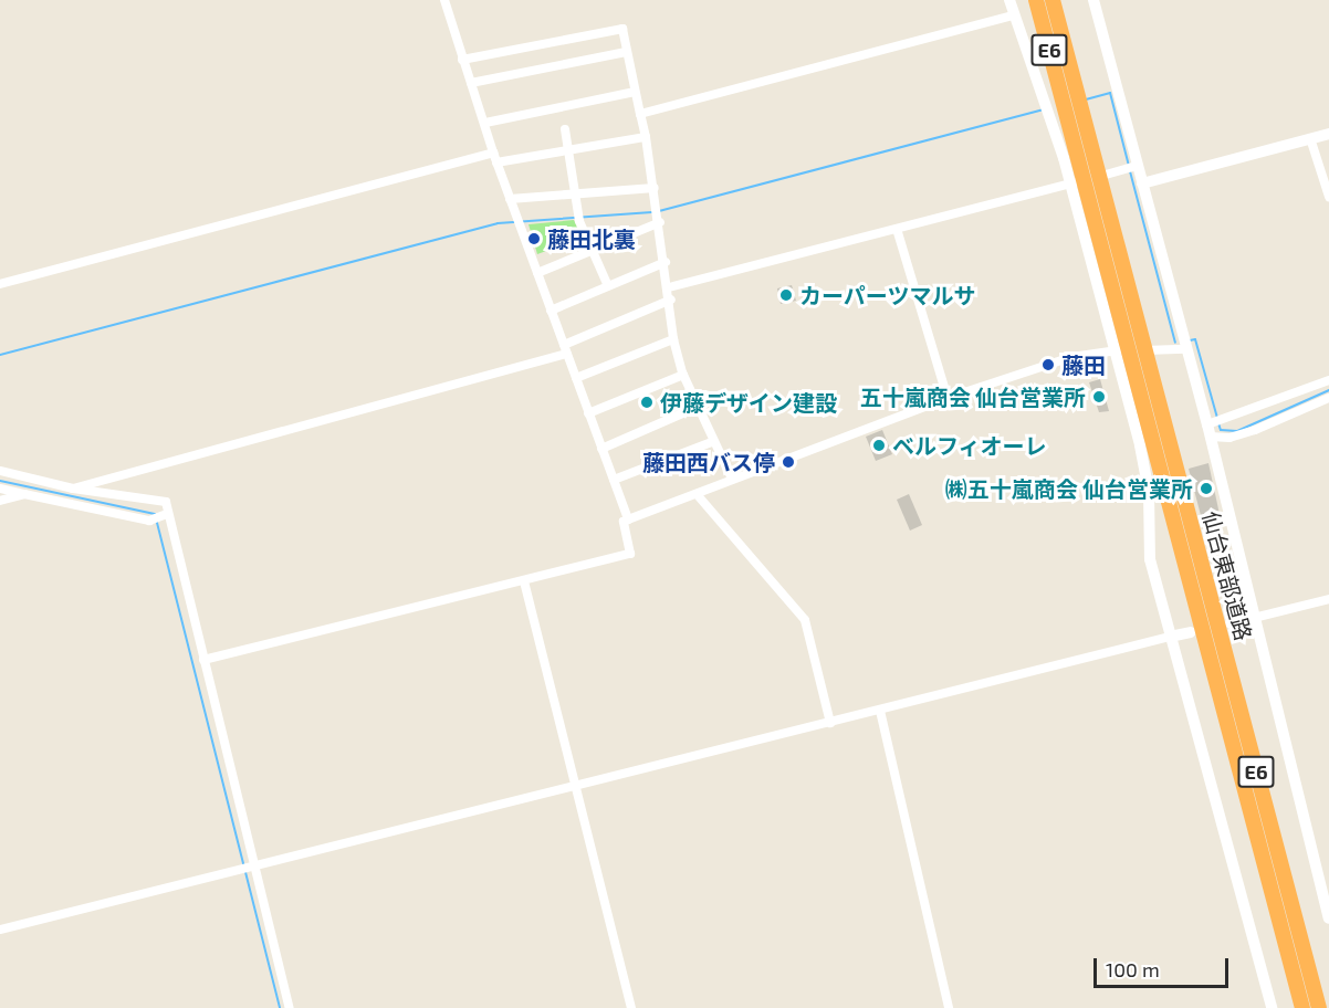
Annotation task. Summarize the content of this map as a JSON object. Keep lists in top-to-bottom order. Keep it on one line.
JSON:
{"streets":{"highway":["E6","仙台東部道路"]},"places":["藤田北裏","カーパーツマルサ","藤田","五十嵐商会 仙台営業所","伊藤デザイン建設","ベルフィオーレ","藤田西バス停","㈱五十嵐商会 仙台営業所"],"scale_bar":"100 m"}
